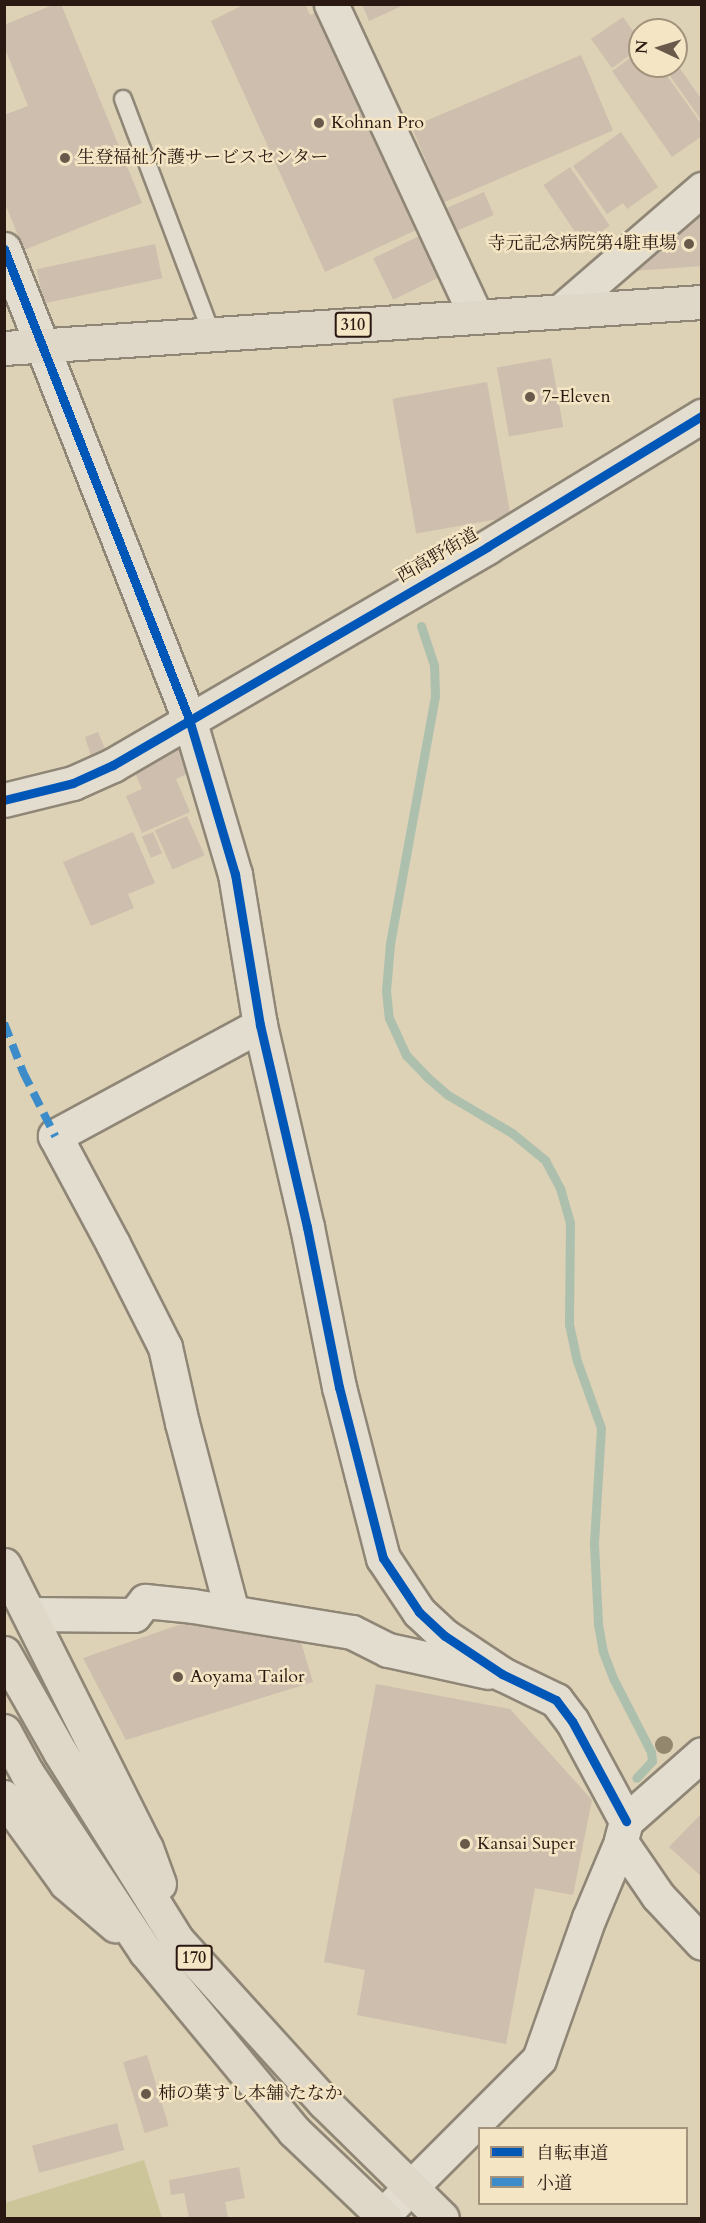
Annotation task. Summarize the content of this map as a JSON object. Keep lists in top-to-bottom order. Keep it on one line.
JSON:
{"streets":{"highway":["310","170"],"street":["西高野街道"]},"places":["Kohnan Pro","生登福祉介護サービスセンター","寺元記念病院第4駐車場","7-Eleven","Aoyama Tailor","Kansai Super","柿の葉すし本舗 たなか"],"legend":["自転車道","小道"],"north":"left"}
